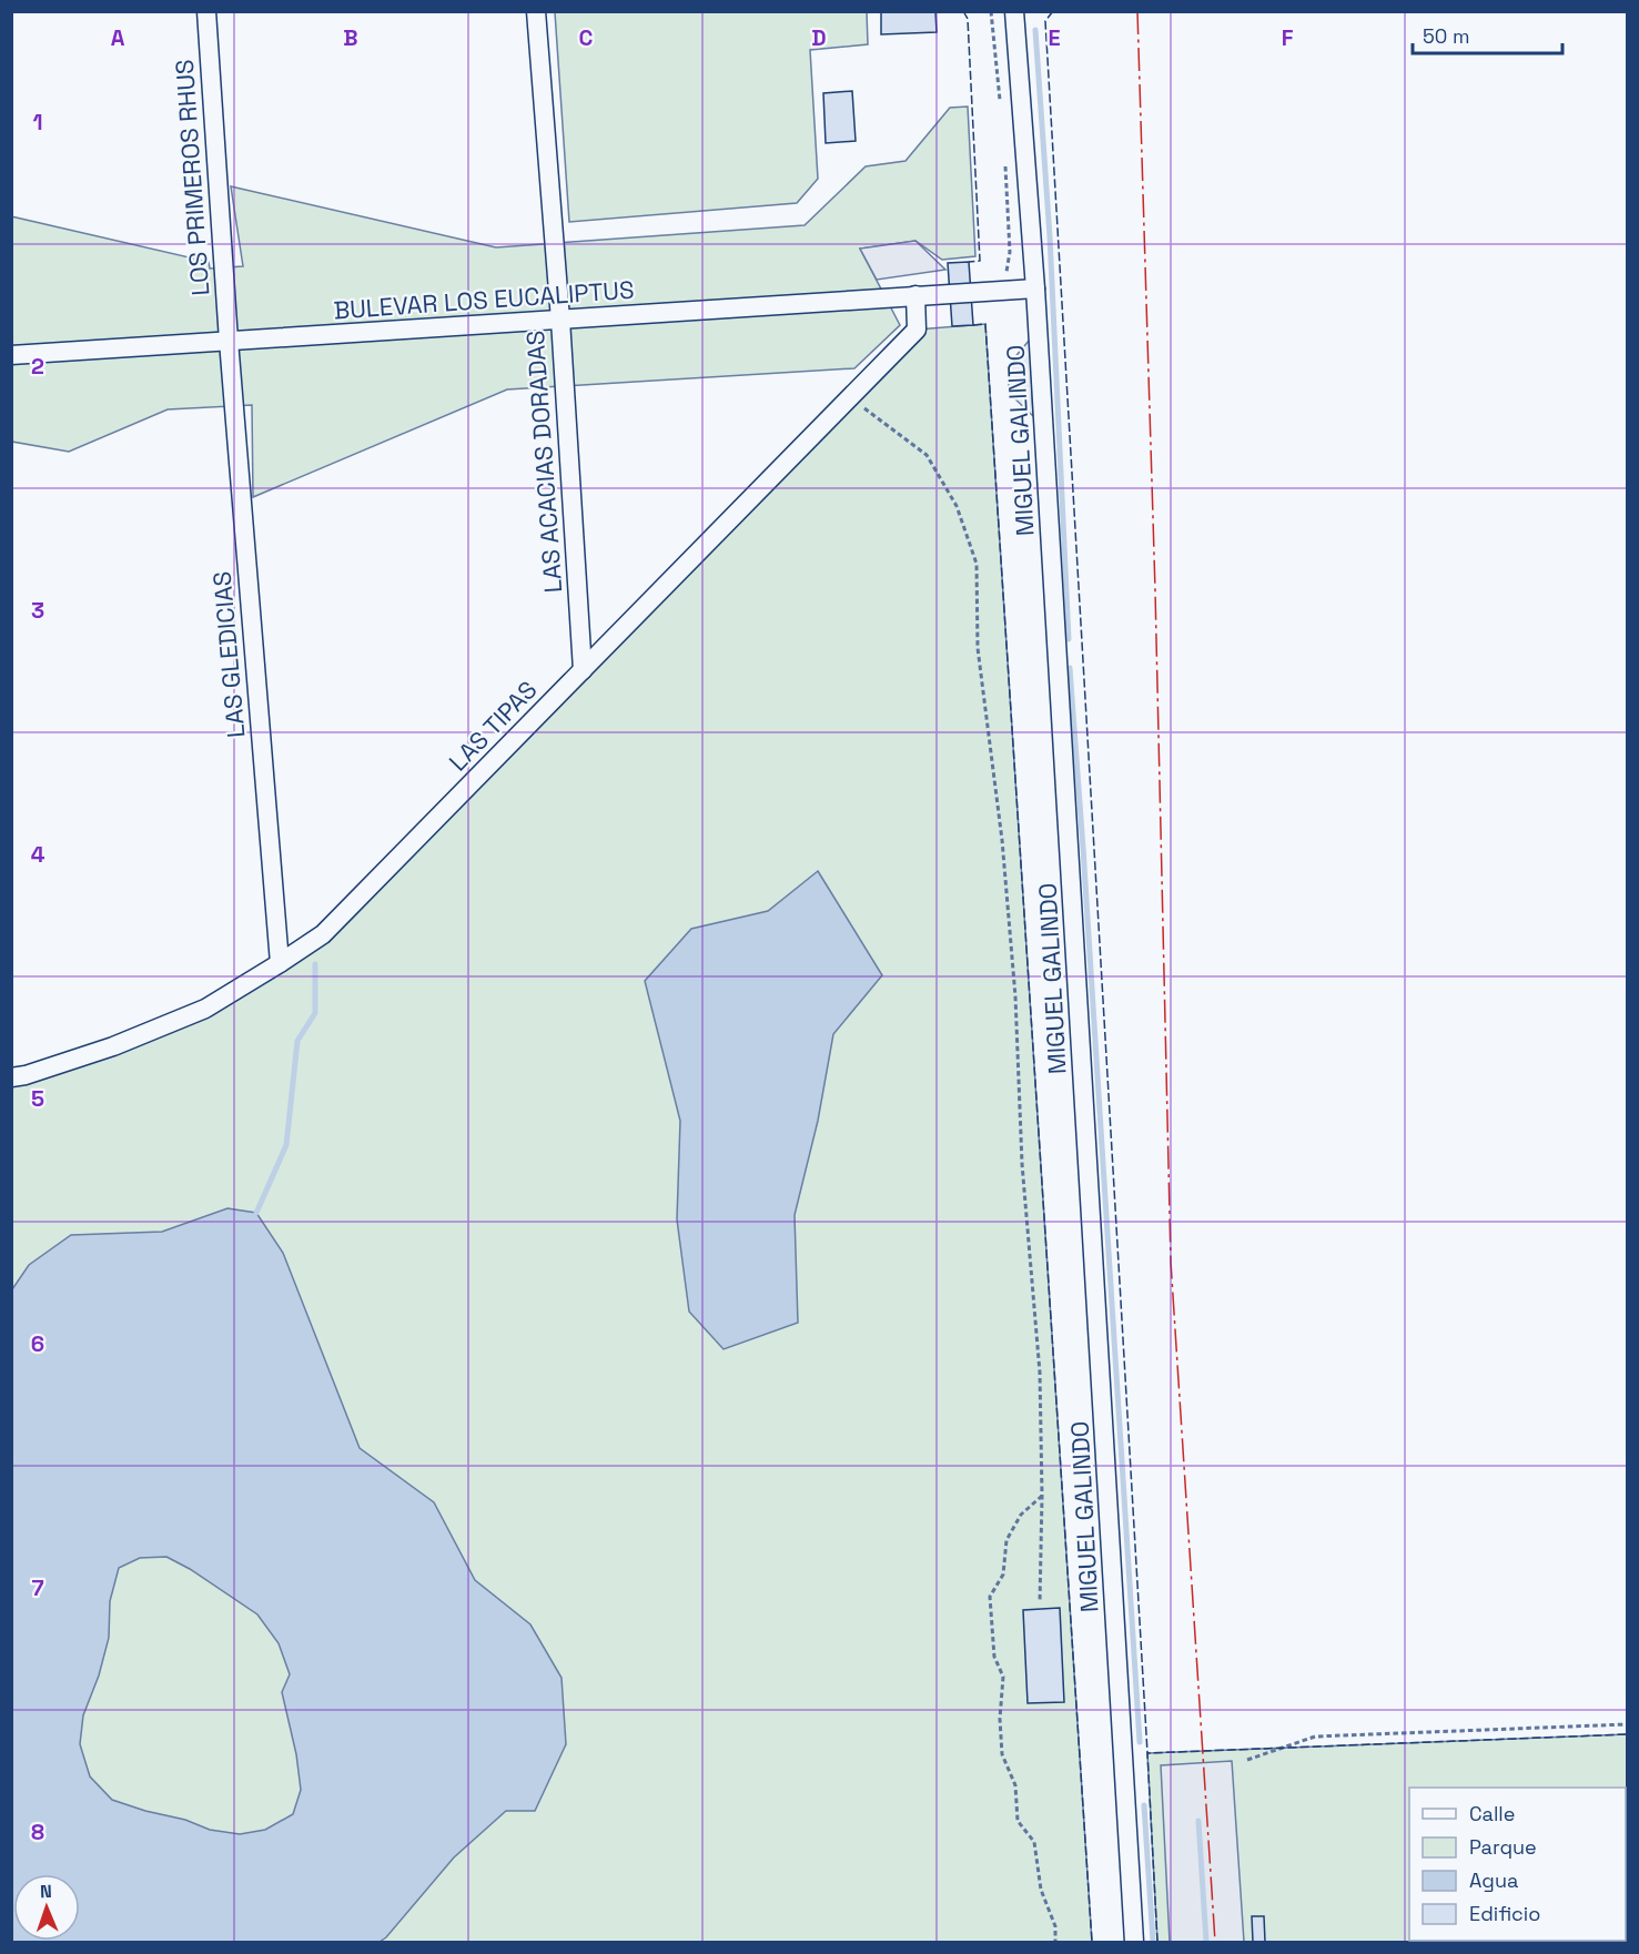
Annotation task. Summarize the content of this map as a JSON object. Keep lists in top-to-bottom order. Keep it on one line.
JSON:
{"streets":{"street":["LOS PRIMEROS RHUS","BULEVAR LOS EUCALIPTUS","MIGUEL GALINDO","LAS ACACIAS DORADAS","LAS GLEDICIAS","LAS TIPAS"]},"crossings":[["LOS PRIMEROS RHUS","BULEVAR LOS EUCALIPTUS"],["LOS PRIMEROS RHUS","LAS GLEDICIAS"],["BULEVAR LOS EUCALIPTUS","MIGUEL GALINDO"],["BULEVAR LOS EUCALIPTUS","LAS ACACIAS DORADAS"],["BULEVAR LOS EUCALIPTUS","LAS GLEDICIAS"],["BULEVAR LOS EUCALIPTUS","LAS TIPAS"],["LAS ACACIAS DORADAS","LAS TIPAS"],["LAS GLEDICIAS","LAS TIPAS"]],"legend":["Calle","Parque","Agua","Edificio"],"scale_bar":"50 m","north":"top","grid":{"columns":["A","B","C","D","E","F"],"rows":["1","2","3","4","5","6","7","8"]}}
